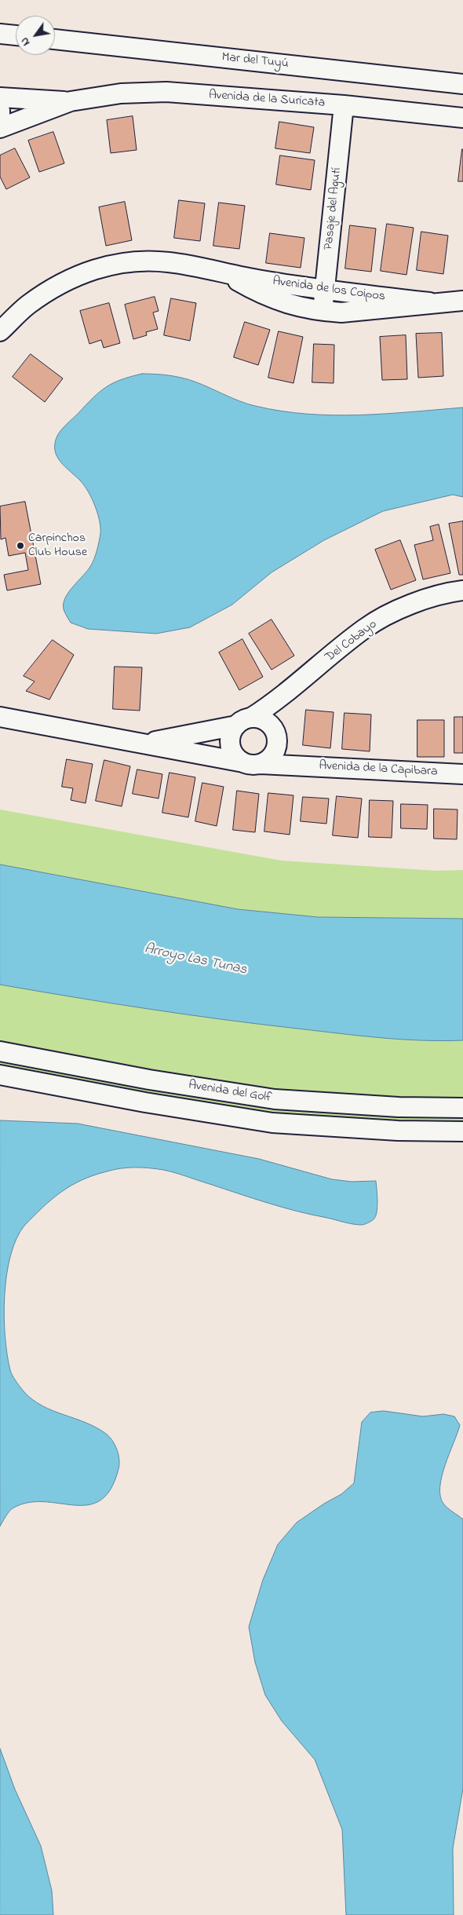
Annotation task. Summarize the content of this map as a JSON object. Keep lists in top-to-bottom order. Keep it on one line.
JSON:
{"streets":{"street":["Mar del Tuyú","Avenida de la Suricata","Pasaje del Agutí","Avenida de los Coipos","Del Cobayo","Avenida de la Capibara","Avenida del Golf"]},"crossings":[["Avenida de la Suricata","Pasaje del Agutí"],["Pasaje del Agutí","Avenida de los Coipos"],["Del Cobayo","Avenida de la Capibara"]],"water":["Arroyo Las Tunas"],"places":["Carpinchos Club House"],"north":"bottom left"}
